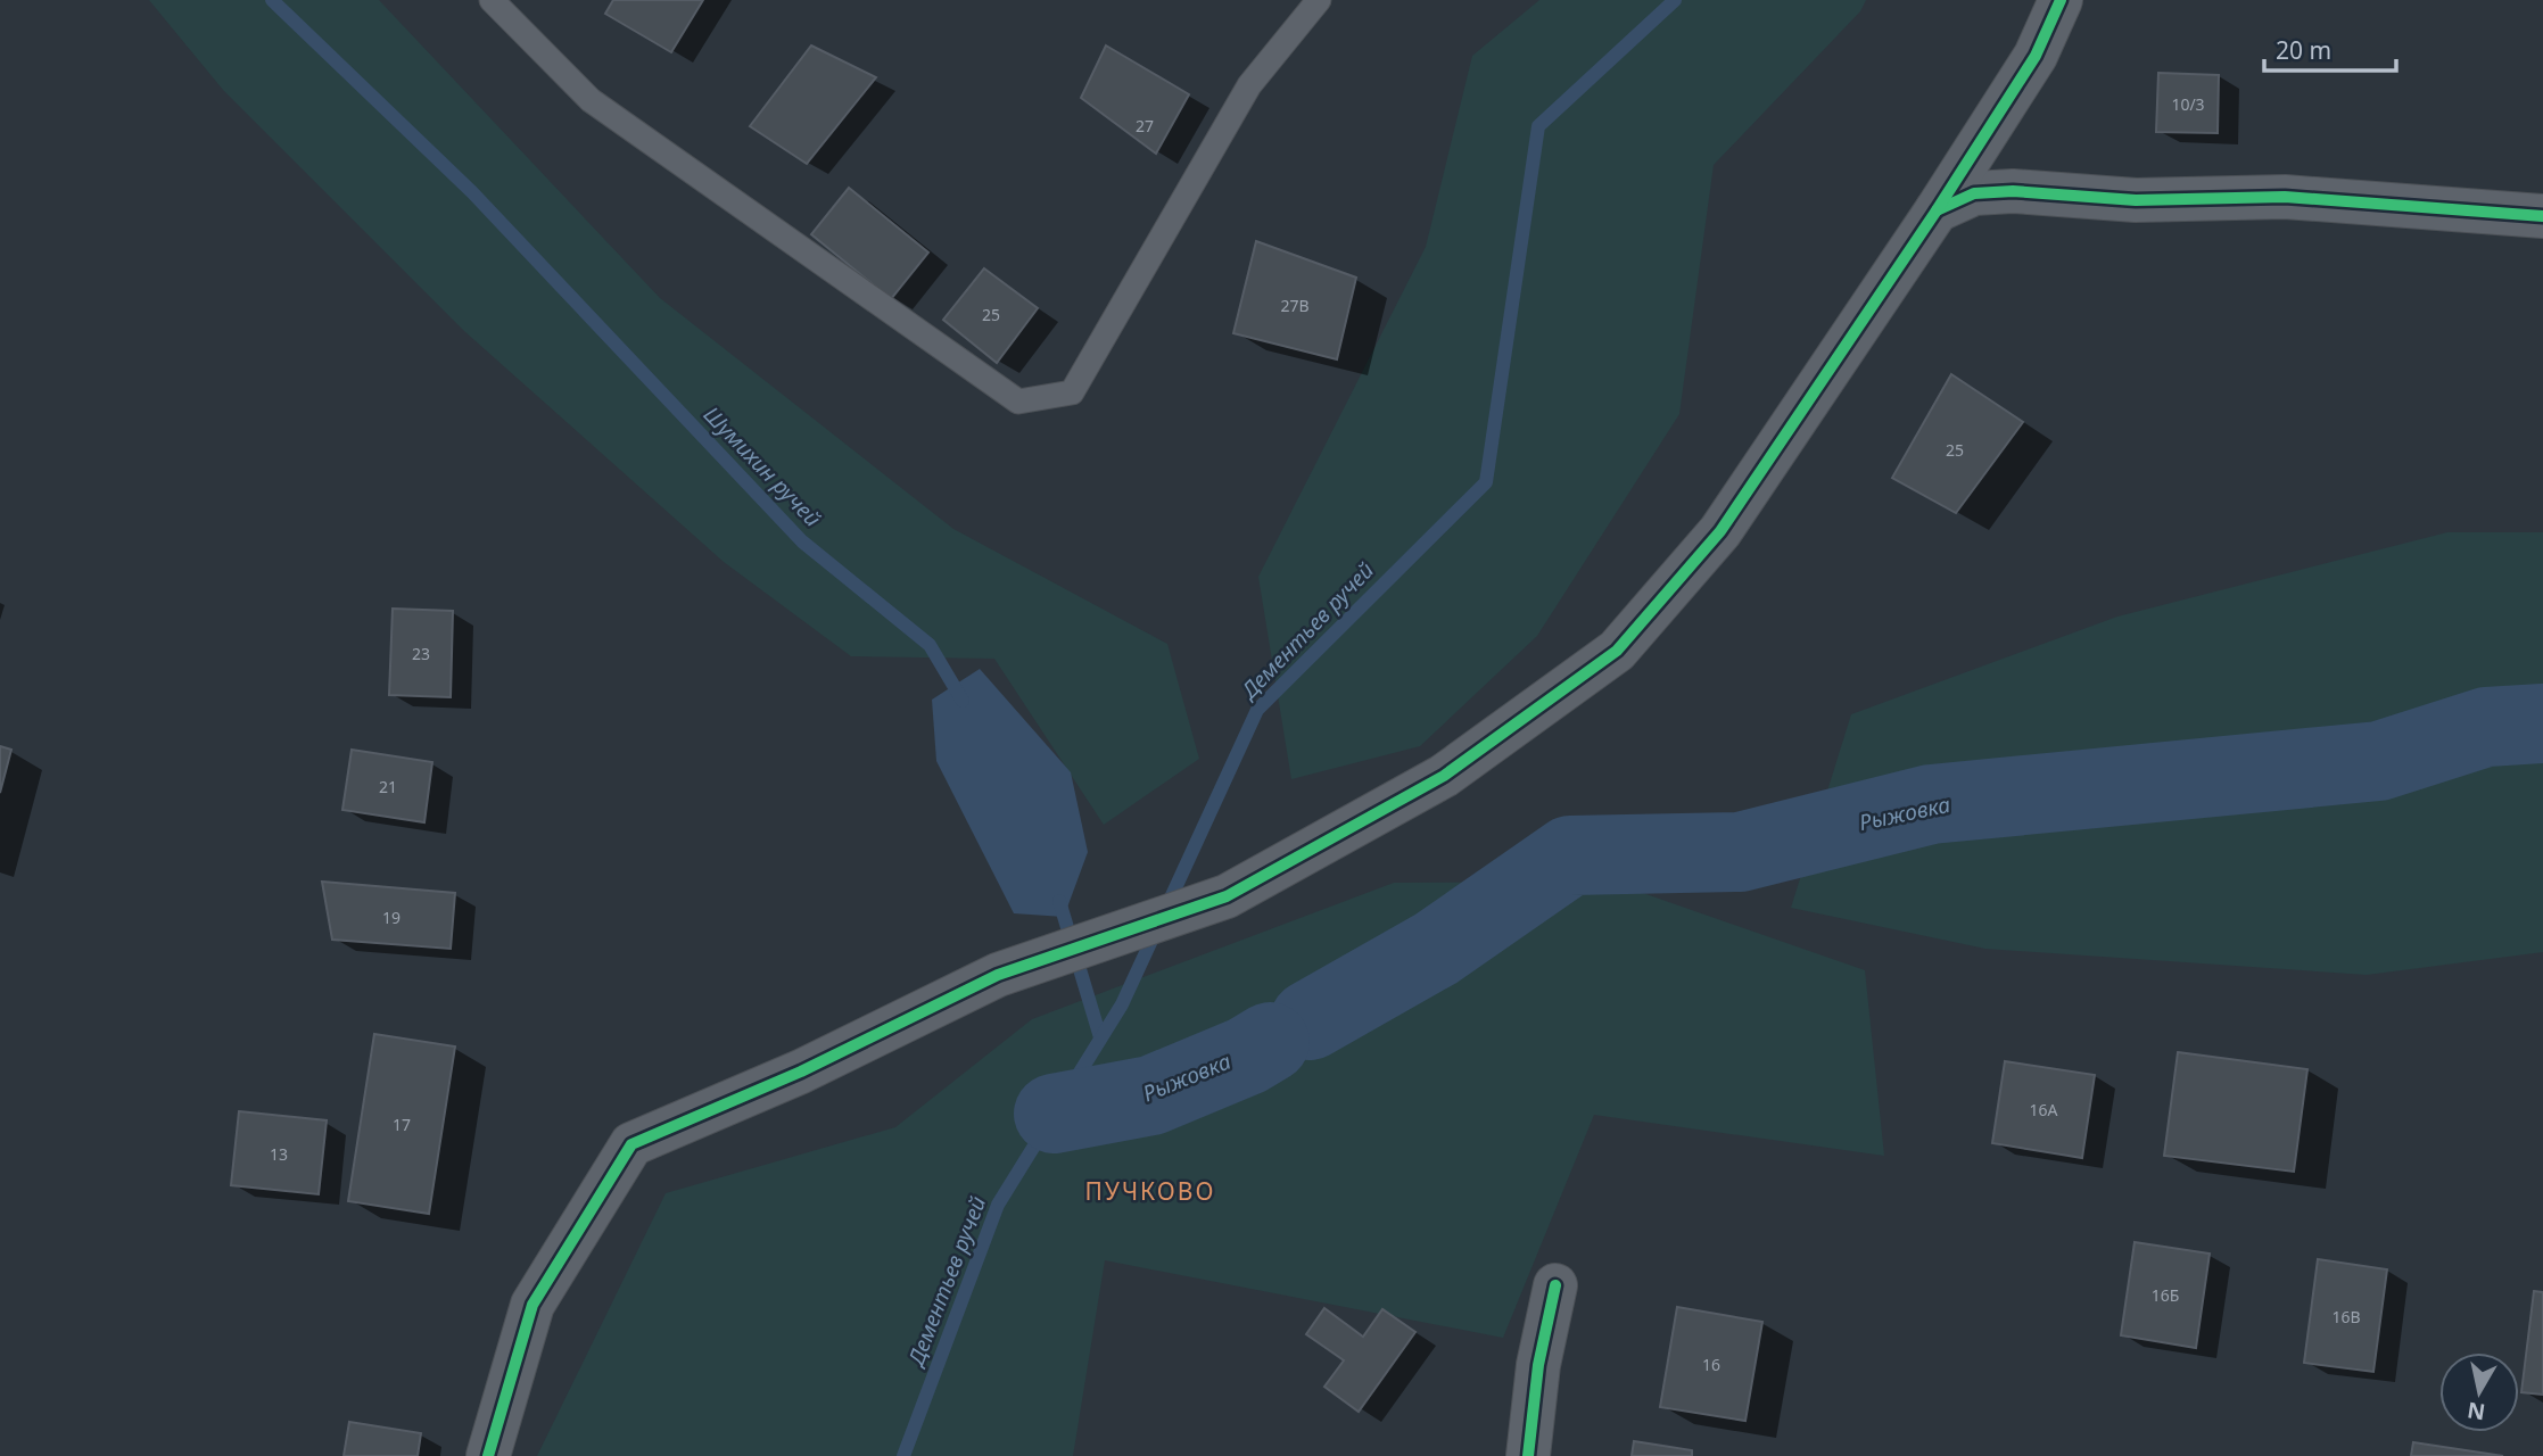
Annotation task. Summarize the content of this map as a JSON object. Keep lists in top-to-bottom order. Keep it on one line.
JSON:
{"districts":["ПУЧКОВО"],"water":["Шумихин ручей","Дементьев ручей","Рыжовка"],"house_numbers":["10/3","27","27В","25","25","23","21","19","16А","17","13","16Б","16В","16"],"scale_bar":"20 m","north":"bottom"}
